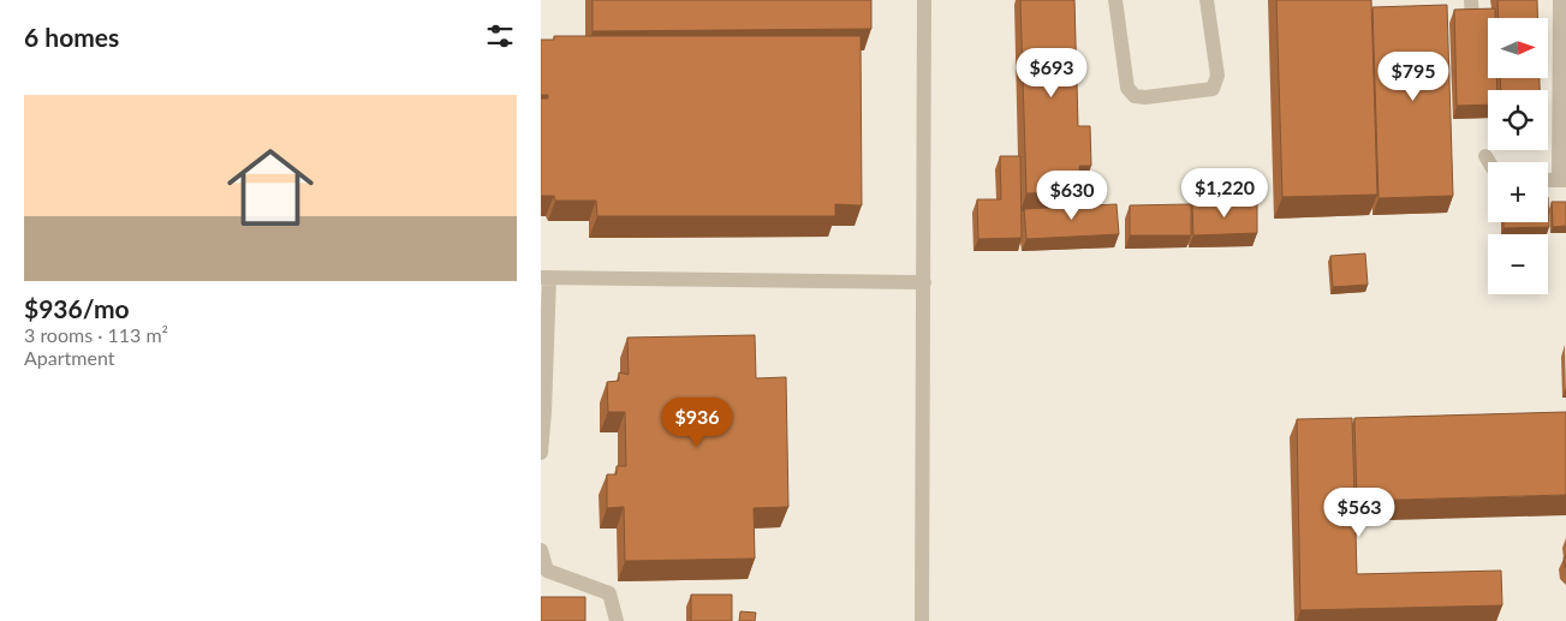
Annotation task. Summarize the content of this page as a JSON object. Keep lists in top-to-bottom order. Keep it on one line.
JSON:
{"north":"right","page":{"heading":"6 homes","map_buttons":["+","−"],"price":["$693","$795","$1,220","$630","$936","$563"],"list":[{"name":"$936/mo","note":"3 rooms · 113 m² · Apartment"}]}}
